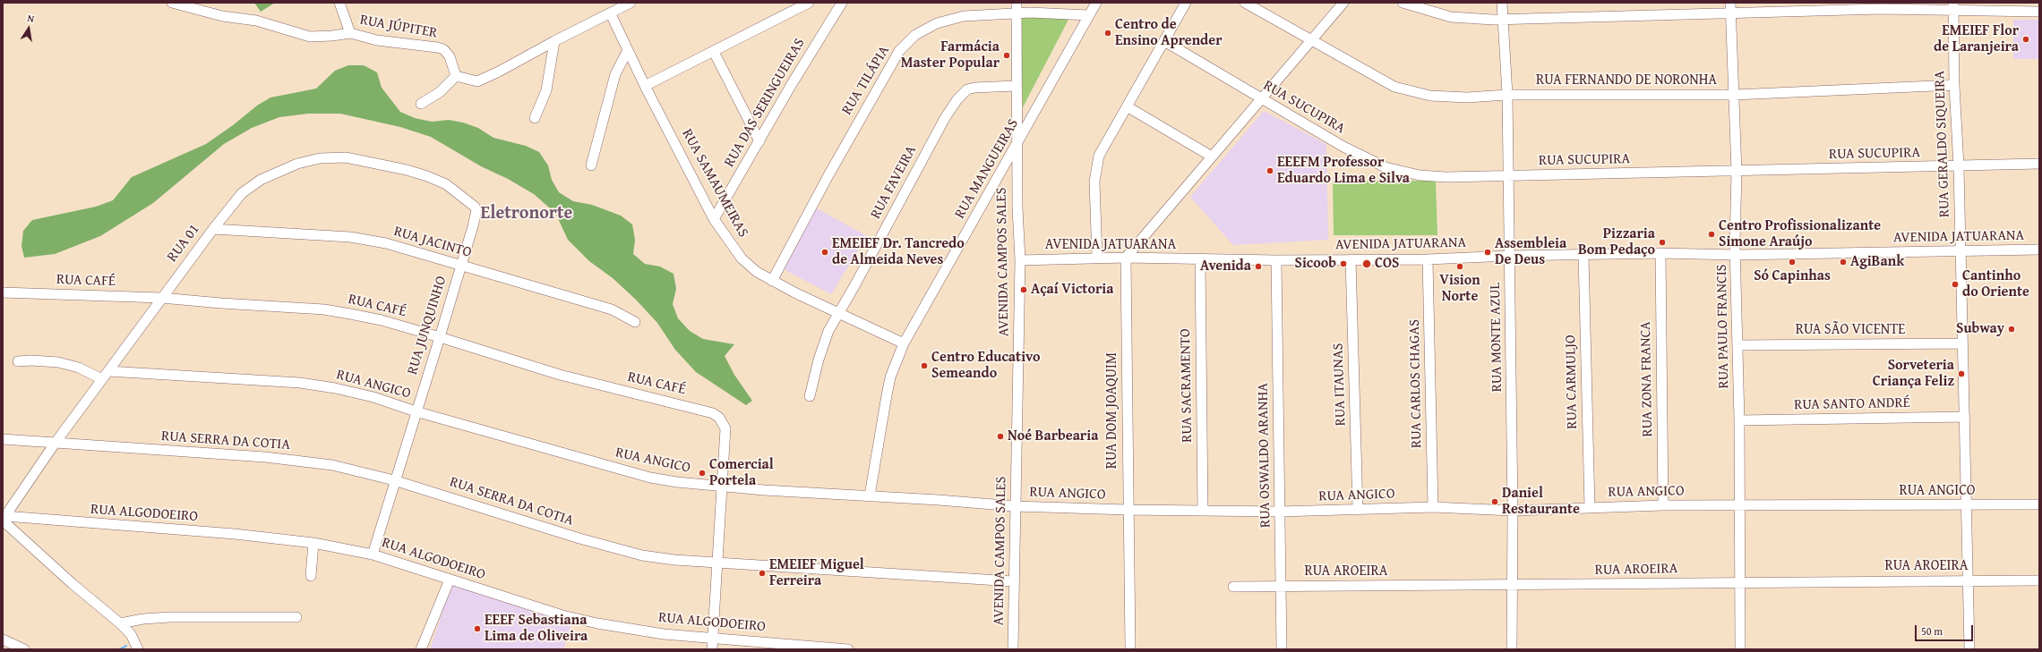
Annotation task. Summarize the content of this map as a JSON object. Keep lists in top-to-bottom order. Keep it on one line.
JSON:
{"streets":{"street":["RUA JÚPITER","RUA TILÁPIA","RUA FERNANDO DE NORONHA","RUA DAS SERINGUEIRAS","RUA SUCUPIRA","RUA GERALDO SIQUEIRA","RUA MANGUEIRAS","RUA FAVEIRA","RUA SAMAUMEIRAS","AVENIDA JATUARANA","RUA JACINTO","RUA 01","AVENIDA CAMPOS SALES","RUA CAFÉ","RUA JUNQUINHO","RUA PAULO FRANCIS","RUA SÃO VICENTE","RUA MONTE AZUL","RUA ZONA FRANCA","RUA CARMULJO","RUA CARLOS CHAGAS","RUA ANGICO","RUA ITAUNAS","RUA SACRAMENTO","RUA SANTO ANDRÉ","RUA DOM JOAQUIM","RUA SERRA DA COTIA","RUA OSWALDO ARANHA","RUA ALGODOEIRO","RUA AROEIRA"]},"crossings":[["RUA TILÁPIA","RUA MANGUEIRAS"],["RUA TILÁPIA","RUA SAMAUMEIRAS"],["RUA TILÁPIA","AVENIDA CAMPOS SALES"],["RUA FERNANDO DE NORONHA","RUA GERALDO SIQUEIRA"],["RUA FERNANDO DE NORONHA","RUA PAULO FRANCIS"],["RUA FERNANDO DE NORONHA","RUA MONTE AZUL"],["RUA DAS SERINGUEIRAS","RUA SAMAUMEIRAS"],["RUA SUCUPIRA","RUA GERALDO SIQUEIRA"],["RUA SUCUPIRA","RUA PAULO FRANCIS"],["RUA SUCUPIRA","RUA MONTE AZUL"],["RUA GERALDO SIQUEIRA","AVENIDA JATUARANA"],["RUA GERALDO SIQUEIRA","RUA SÃO VICENTE"],["RUA GERALDO SIQUEIRA","RUA ANGICO"],["RUA GERALDO SIQUEIRA","RUA SANTO ANDRÉ"],["RUA GERALDO SIQUEIRA","RUA AROEIRA"],["RUA MANGUEIRAS","RUA SAMAUMEIRAS"],["RUA MANGUEIRAS","AVENIDA CAMPOS SALES"],["RUA MANGUEIRAS","RUA ANGICO"],["RUA FAVEIRA","RUA SAMAUMEIRAS"],["RUA FAVEIRA","AVENIDA CAMPOS SALES"],["AVENIDA JATUARANA","AVENIDA CAMPOS SALES"],["AVENIDA JATUARANA","RUA PAULO FRANCIS"],["AVENIDA JATUARANA","RUA MONTE AZUL"],["AVENIDA JATUARANA","RUA ZONA FRANCA"],["AVENIDA JATUARANA","RUA CARMULJO"],["AVENIDA JATUARANA","RUA CARLOS CHAGAS"],["AVENIDA JATUARANA","RUA ITAUNAS"],["AVENIDA JATUARANA","RUA SACRAMENTO"],["AVENIDA JATUARANA","RUA DOM JOAQUIM"],["AVENIDA JATUARANA","RUA OSWALDO ARANHA"],["RUA JACINTO","RUA 01"],["RUA JACINTO","RUA JUNQUINHO"],["RUA 01","RUA CAFÉ"],["RUA 01","RUA JUNQUINHO"],["RUA 01","RUA ANGICO"],["RUA 01","RUA SERRA DA COTIA"],["RUA 01","RUA ALGODOEIRO"],["AVENIDA CAMPOS SALES","RUA ANGICO"],["AVENIDA CAMPOS SALES","RUA SERRA DA COTIA"],["RUA CAFÉ","RUA JUNQUINHO"],["RUA CAFÉ","RUA ANGICO"],["RUA JUNQUINHO","RUA ANGICO"],["RUA JUNQUINHO","RUA SERRA DA COTIA"],["RUA JUNQUINHO","RUA ALGODOEIRO"],["RUA PAULO FRANCIS","RUA SÃO VICENTE"],["RUA PAULO FRANCIS","RUA ANGICO"],["RUA PAULO FRANCIS","RUA SANTO ANDRÉ"],["RUA PAULO FRANCIS","RUA AROEIRA"],["RUA MONTE AZUL","RUA ANGICO"],["RUA MONTE AZUL","RUA AROEIRA"],["RUA ZONA FRANCA","RUA ANGICO"],["RUA CARMULJO","RUA ANGICO"],["RUA CARLOS CHAGAS","RUA ANGICO"],["RUA ANGICO","RUA ITAUNAS"],["RUA ANGICO","RUA SACRAMENTO"],["RUA ANGICO","RUA DOM JOAQUIM"],["RUA ANGICO","RUA OSWALDO ARANHA"],["RUA OSWALDO ARANHA","RUA AROEIRA"]],"districts":["Eletronorte"],"places":["Centro de Ensino Aprender","EMEIEF Flor de Laranjeira","Farmácia Master Popular","EEEFM Professor Eduardo Lima e Silva","Centro Profissionalizante Simone Araújo","Pizzaria Bom Pedaço","EMEIEF Dr. Tancredo de Almeida Neves","Assembleia De Deus","Só Capinhas","AgiBank","Sicoob","COS","Avenida","Vision Norte","Cantinho do Oriente","Açaí Victoria","Subway","Centro Educativo Semeando","Sorveteria Criança Feliz","Noé Barbearia","Comercial Portela","Daniel Restaurante","EMEIEF Miguel Ferreira","EEEF Sebastiana Lima de Oliveira"],"scale_bar":"50 m","north":"top"}
